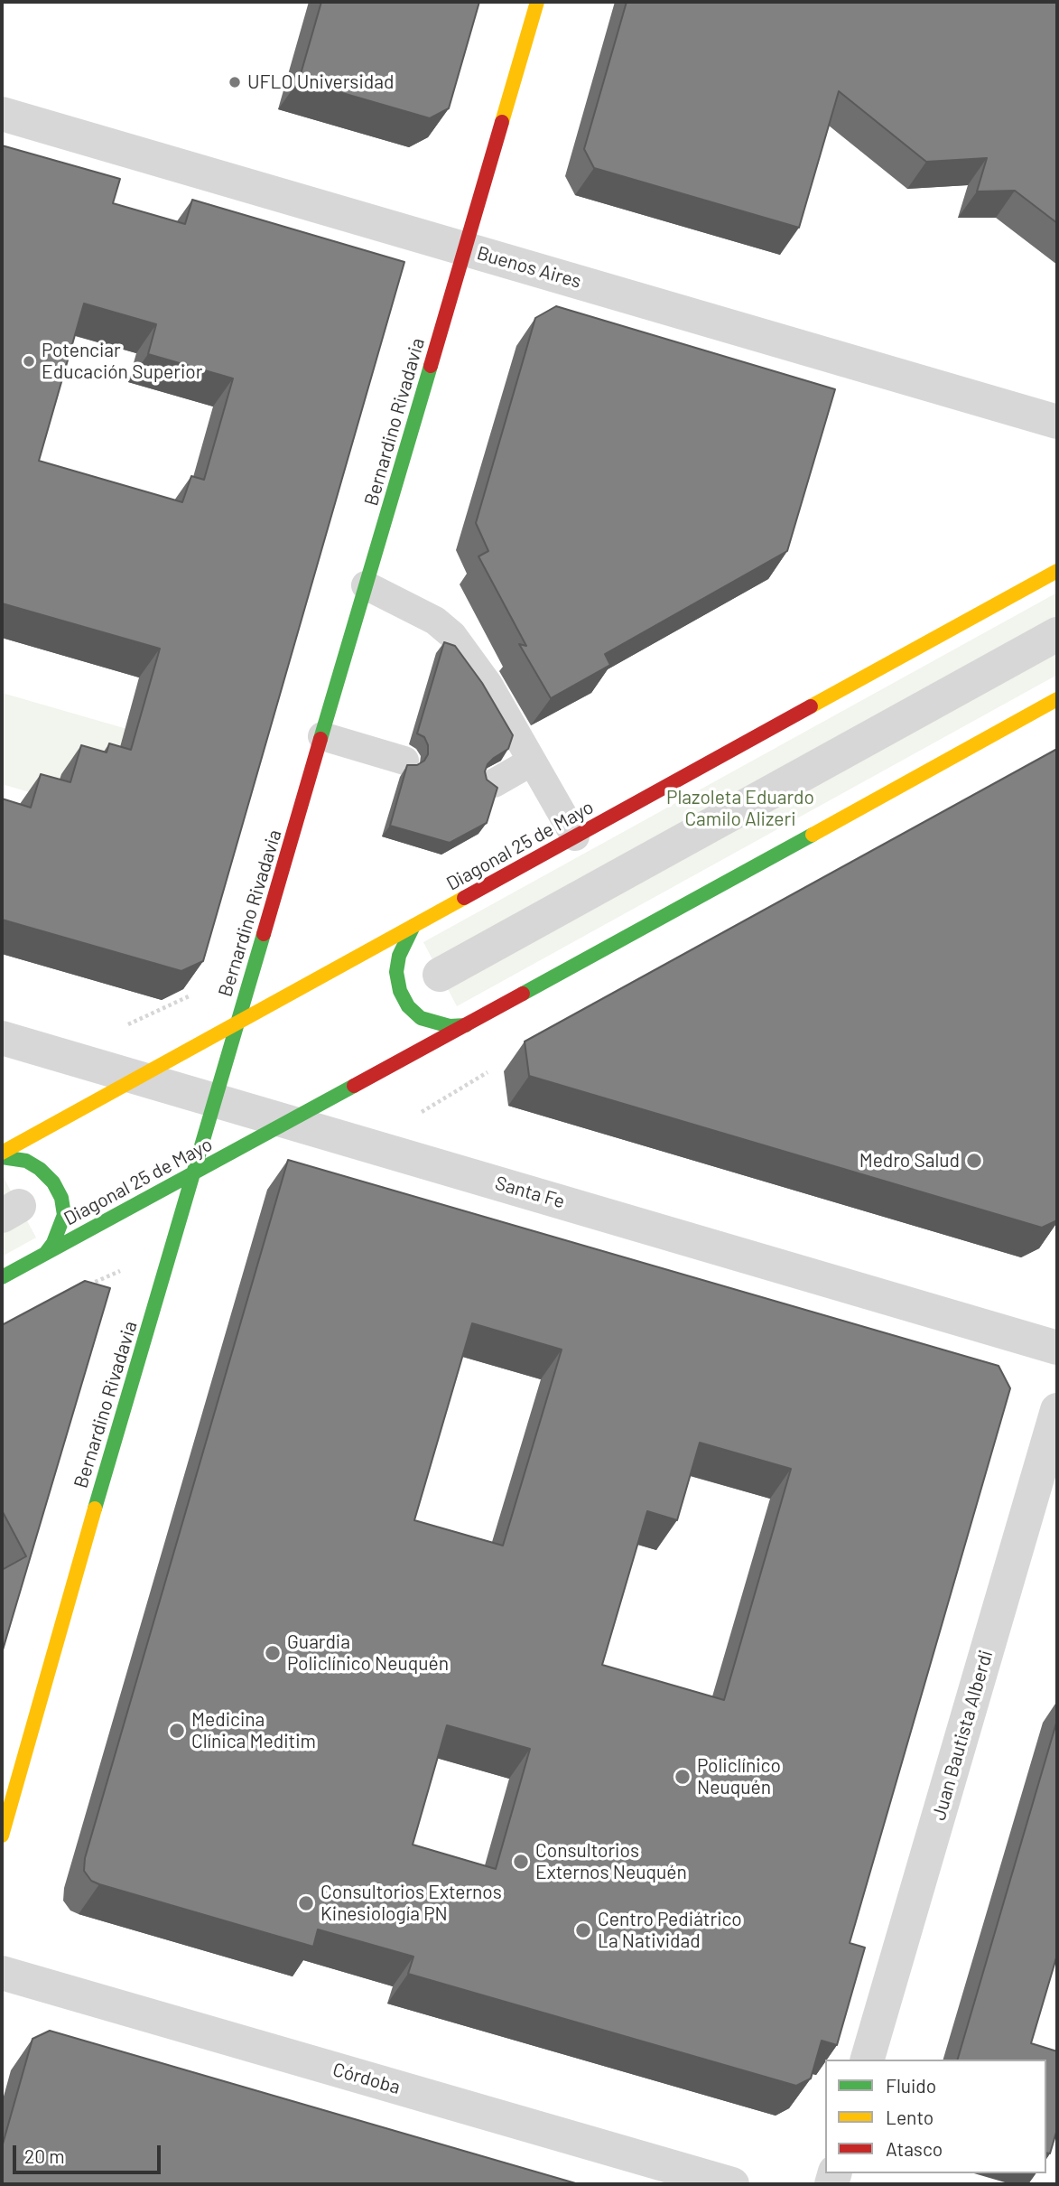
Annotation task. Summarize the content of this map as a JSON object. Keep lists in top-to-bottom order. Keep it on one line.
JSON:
{"streets":{"main road":["Bernardino Rivadavia","Diagonal 25 de Mayo"],"street":["Buenos Aires","Santa Fe","Juan Bautista Alberdi","Córdoba"]},"crossings":[["Buenos Aires","Bernardino Rivadavia"],["Bernardino Rivadavia","Diagonal 25 de Mayo"],["Bernardino Rivadavia","Santa Fe"],["Diagonal 25 de Mayo","Santa Fe"]],"parks":["Plazoleta Eduardo Camilo Alizeri"],"places":["UFLO Universidad","Potenciar Educación Superior","Medro Salud","Guardia Policlínico Neuquén","Medicina Clínica Meditim","Policlínico Neuquén","Consultorios Externos Neuquén","Consultorios Externos Kinesiología PN","Centro Pediátrico La Natividad"],"legend":["Fluido","Lento","Atasco"],"scale_bar":"20 m"}
